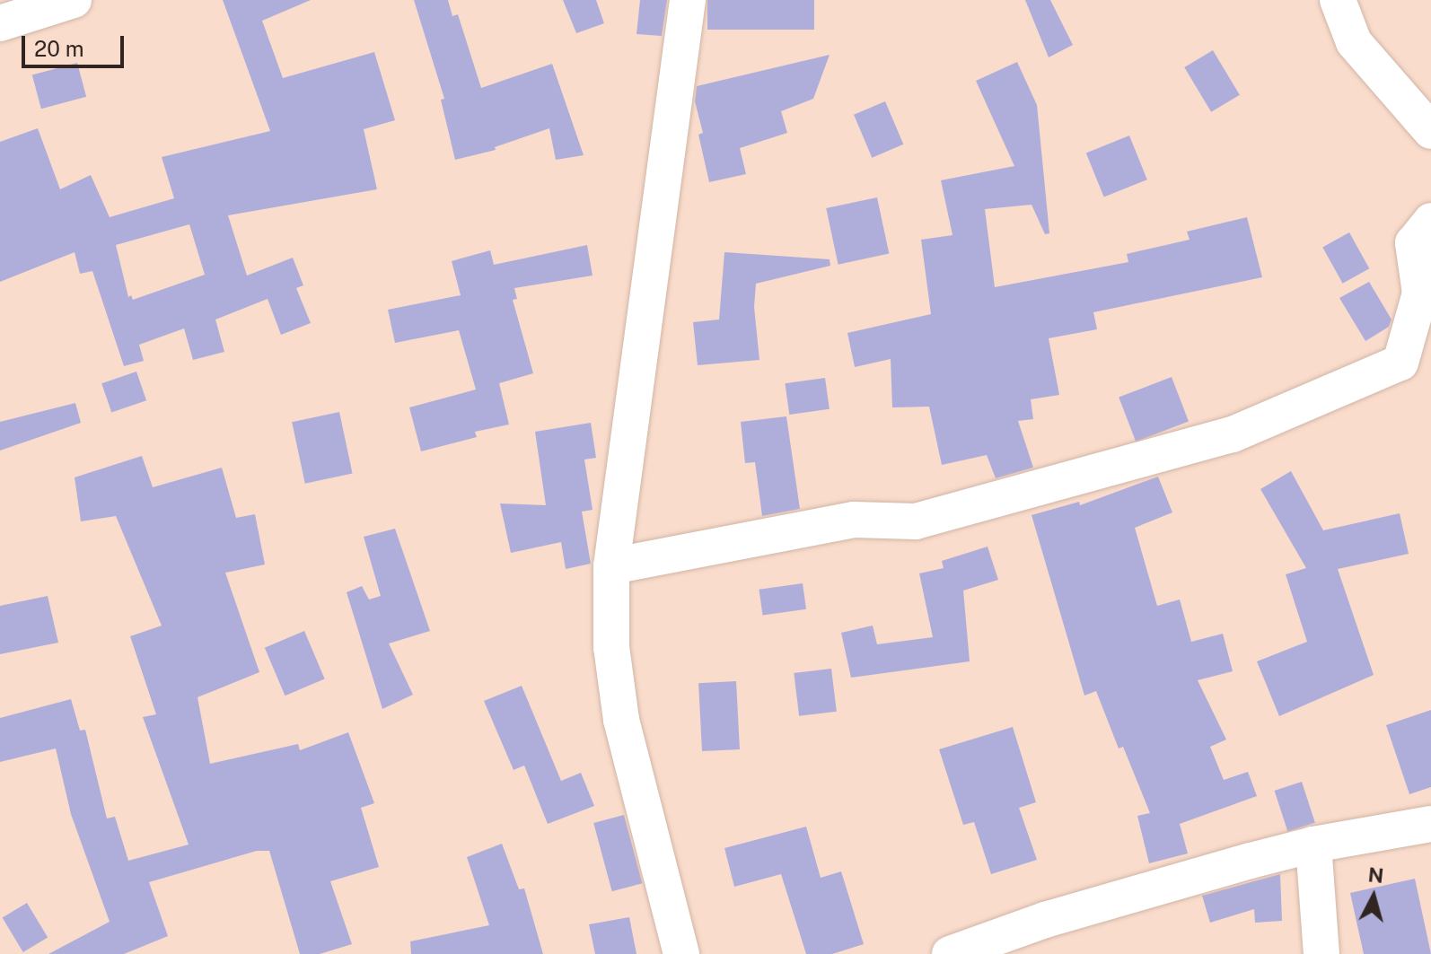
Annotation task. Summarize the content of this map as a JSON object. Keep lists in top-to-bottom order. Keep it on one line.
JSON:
{"scale_bar":"20 m","north":"top"}
